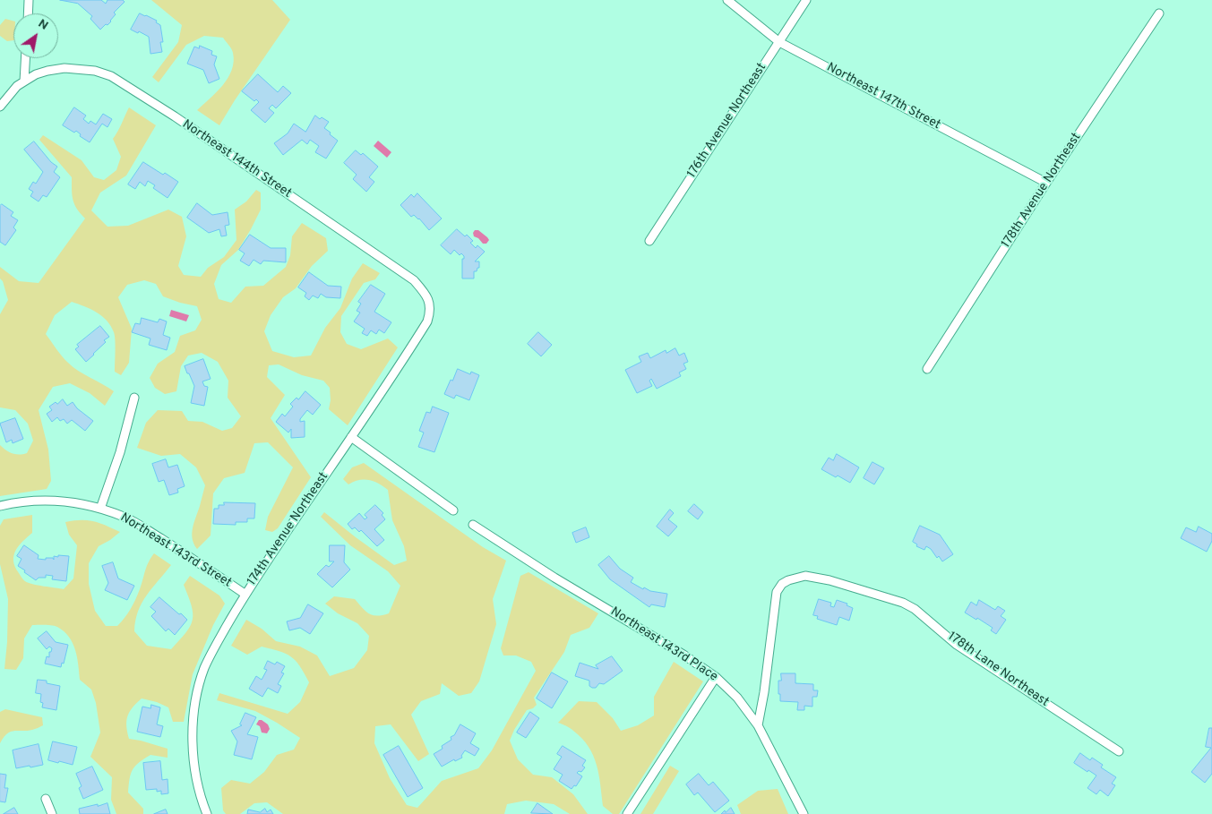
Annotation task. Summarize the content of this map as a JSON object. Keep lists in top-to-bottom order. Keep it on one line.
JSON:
{"streets":{"street":["Northeast 147th Street","176th Avenue Northeast","Northeast 144th Street","178th Avenue Northeast","174th Avenue Northeast","Northeast 143rd Street","Northeast 143rd Place","178th Lane Northeast"]},"crossings":[["Northeast 147th Street","176th Avenue Northeast"],["Northeast 147th Street","178th Avenue Northeast"],["Northeast 144th Street","174th Avenue Northeast"],["174th Avenue Northeast","Northeast 143rd Street"],["Northeast 143rd Place","178th Lane Northeast"]],"north":"top right"}
